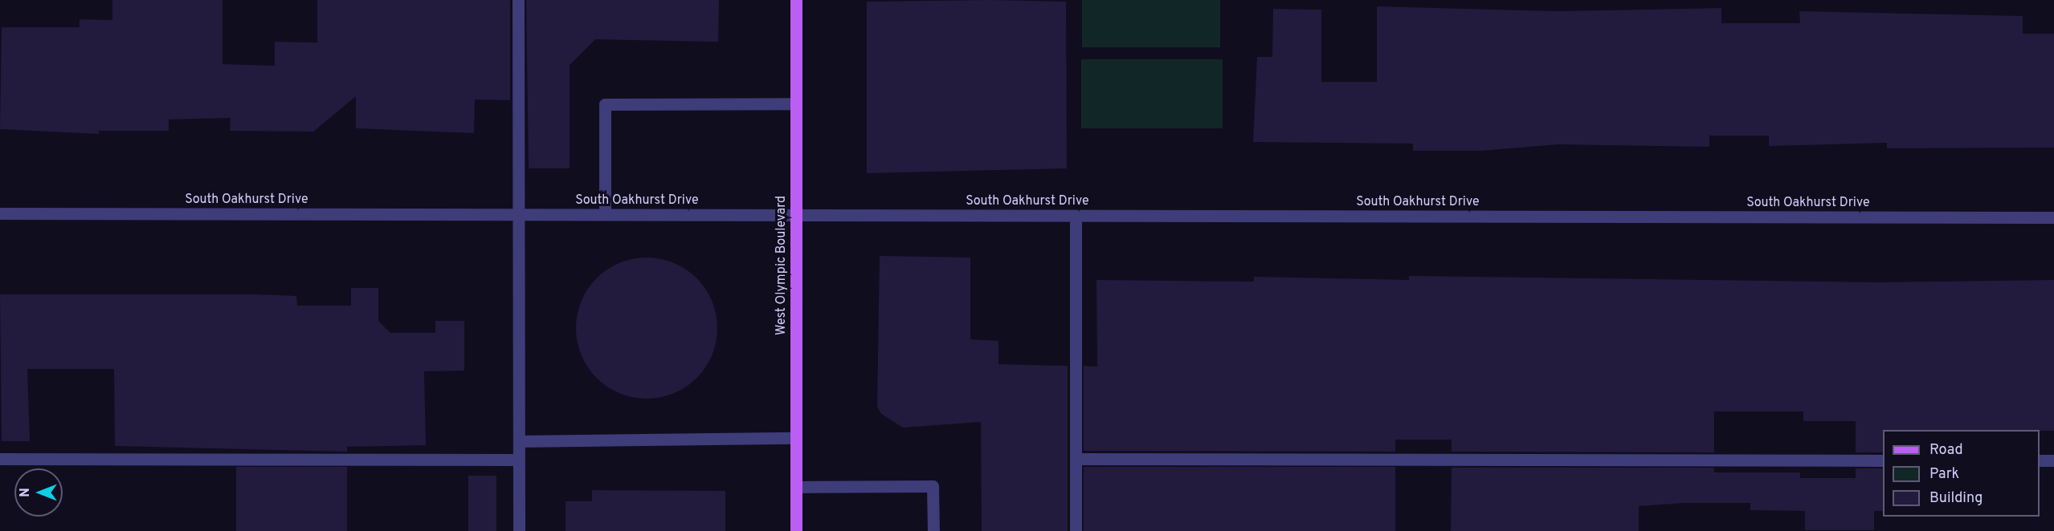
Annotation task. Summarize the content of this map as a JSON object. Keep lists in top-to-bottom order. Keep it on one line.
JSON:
{"streets":{"main road":["West Olympic Boulevard"],"street":["South Oakhurst Drive"]},"crossings":[["South Oakhurst Drive","West Olympic Boulevard"]],"legend":["Road","Park","Building"],"north":"left"}
